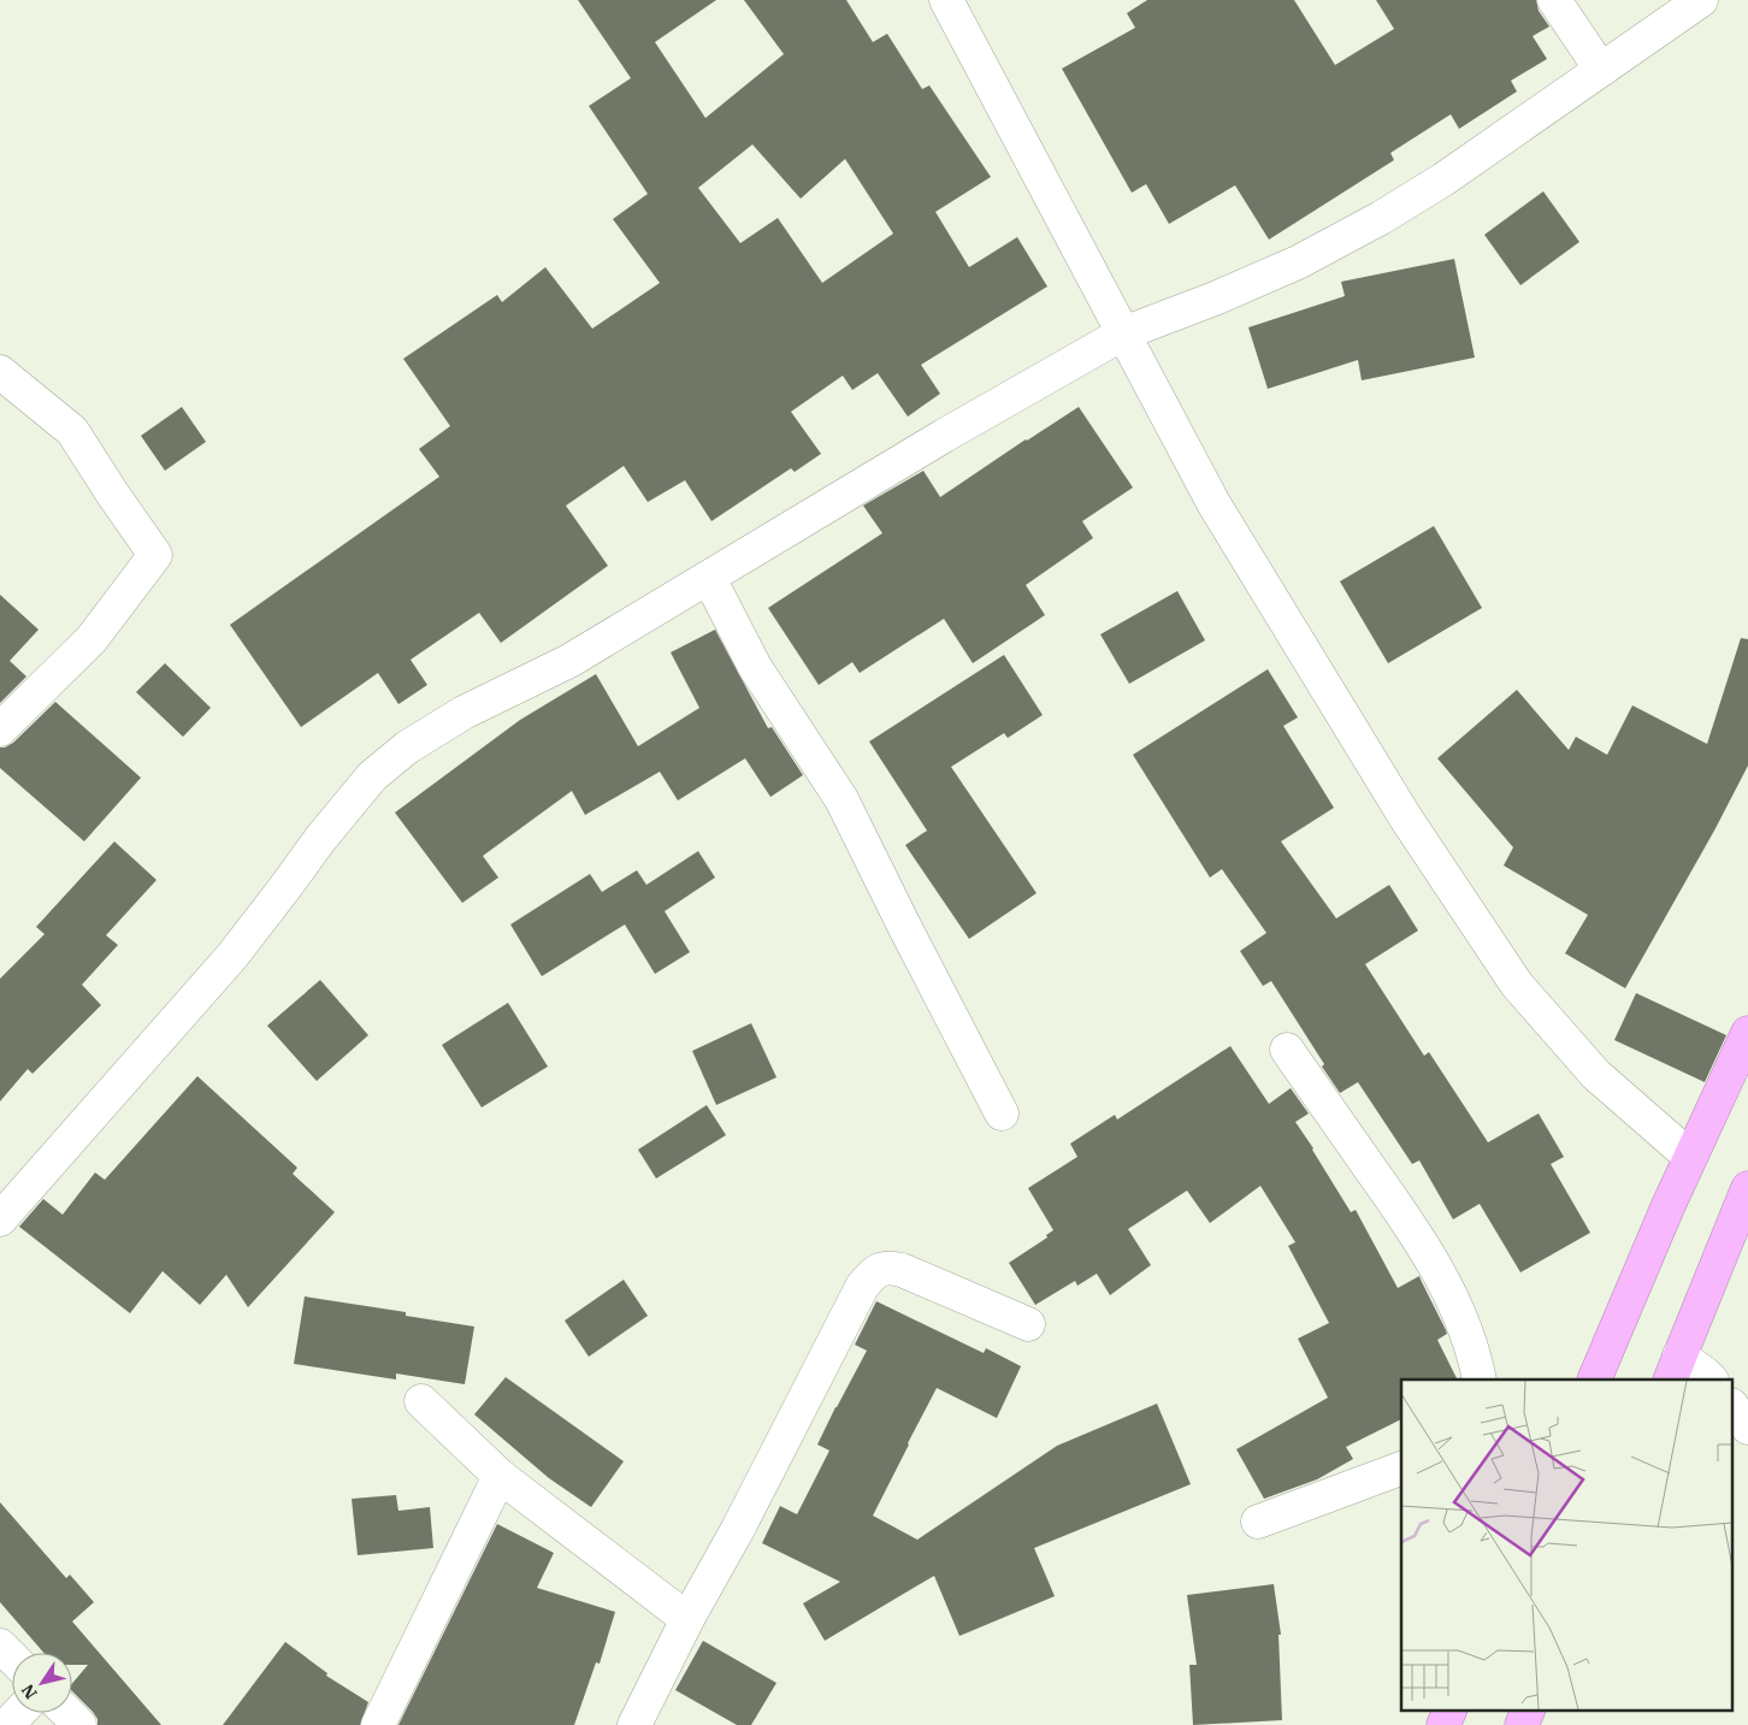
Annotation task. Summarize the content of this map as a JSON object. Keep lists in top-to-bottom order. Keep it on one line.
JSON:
{"north":"bottom left"}
